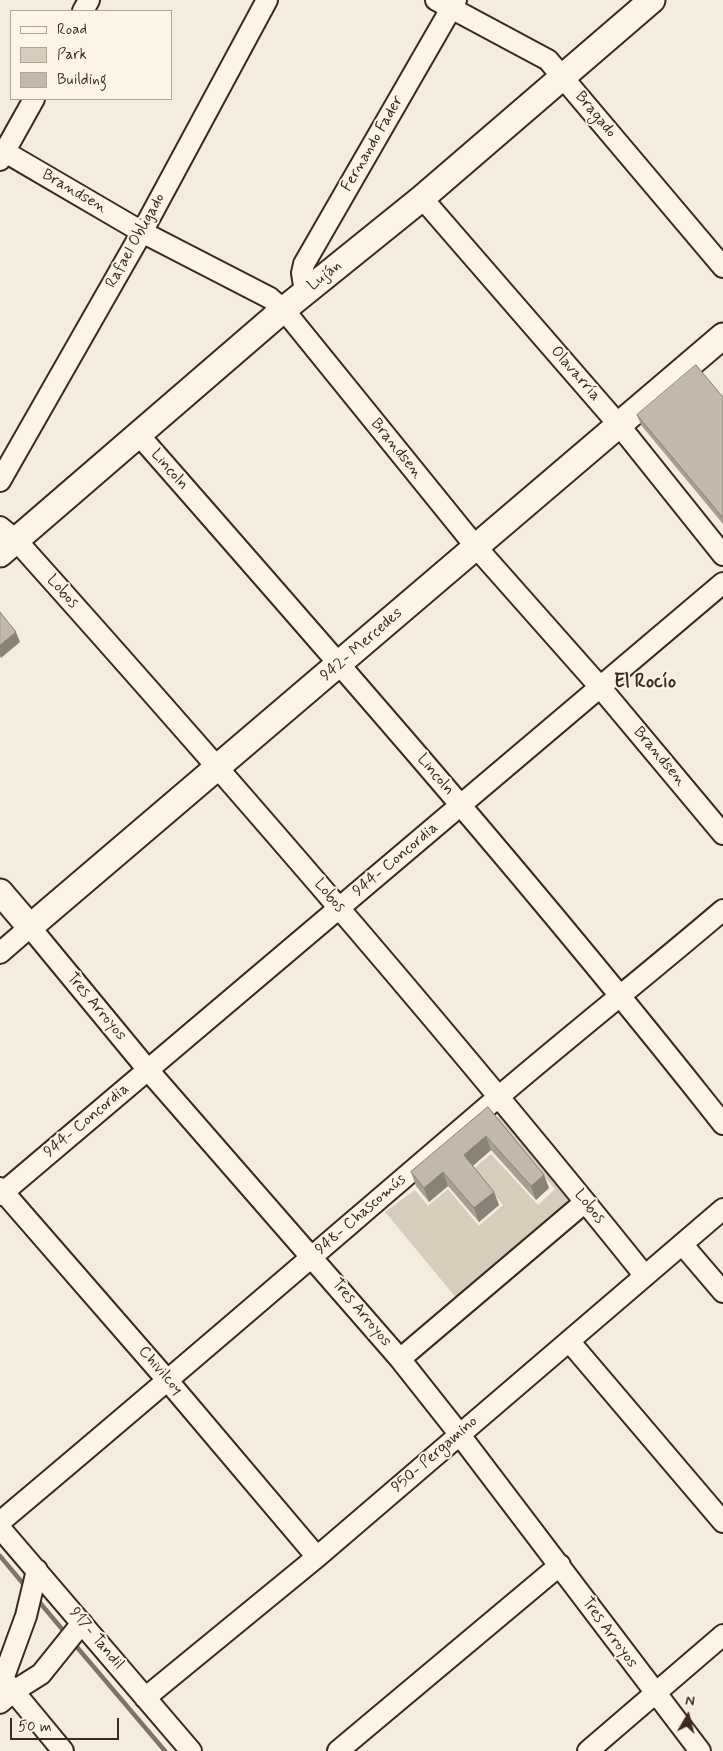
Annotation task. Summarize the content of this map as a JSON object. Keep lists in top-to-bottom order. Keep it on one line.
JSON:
{"streets":{"main road":["Luján","942- Mercedes","Tres Arroyos"],"street":["Bragado","Fernando Fader","Brandsen","Rafael Obligado","Olavarría","Lincoln","Lobos","944- Concordia","948- Chascomús","Chivilcoy","950- Pergamino","917- Tandil"]},"crossings":[["Bragado","Fernando Fader"],["Bragado","Luján"],["Fernando Fader","Luján"],["Brandsen","Rafael Obligado"],["Brandsen","Luján"],["Brandsen","942- Mercedes"],["Brandsen","944- Concordia"],["Luján","Olavarría"],["Luján","Lincoln"],["Luján","Lobos"],["Olavarría","942- Mercedes"],["Lincoln","942- Mercedes"],["Lincoln","944- Concordia"],["Lincoln","948- Chascomús"],["Lobos","942- Mercedes"],["Lobos","944- Concordia"],["Lobos","948- Chascomús"],["Lobos","950- Pergamino"],["942- Mercedes","Tres Arroyos"],["944- Concordia","Tres Arroyos"],["944- Concordia","Chivilcoy"],["Tres Arroyos","948- Chascomús"],["Tres Arroyos","950- Pergamino"],["948- Chascomús","Chivilcoy"],["Chivilcoy","950- Pergamino"],["950- Pergamino","917- Tandil"]],"districts":["El Rocío"],"legend":["Road","Park","Building"],"scale_bar":"50 m","north":"top"}
